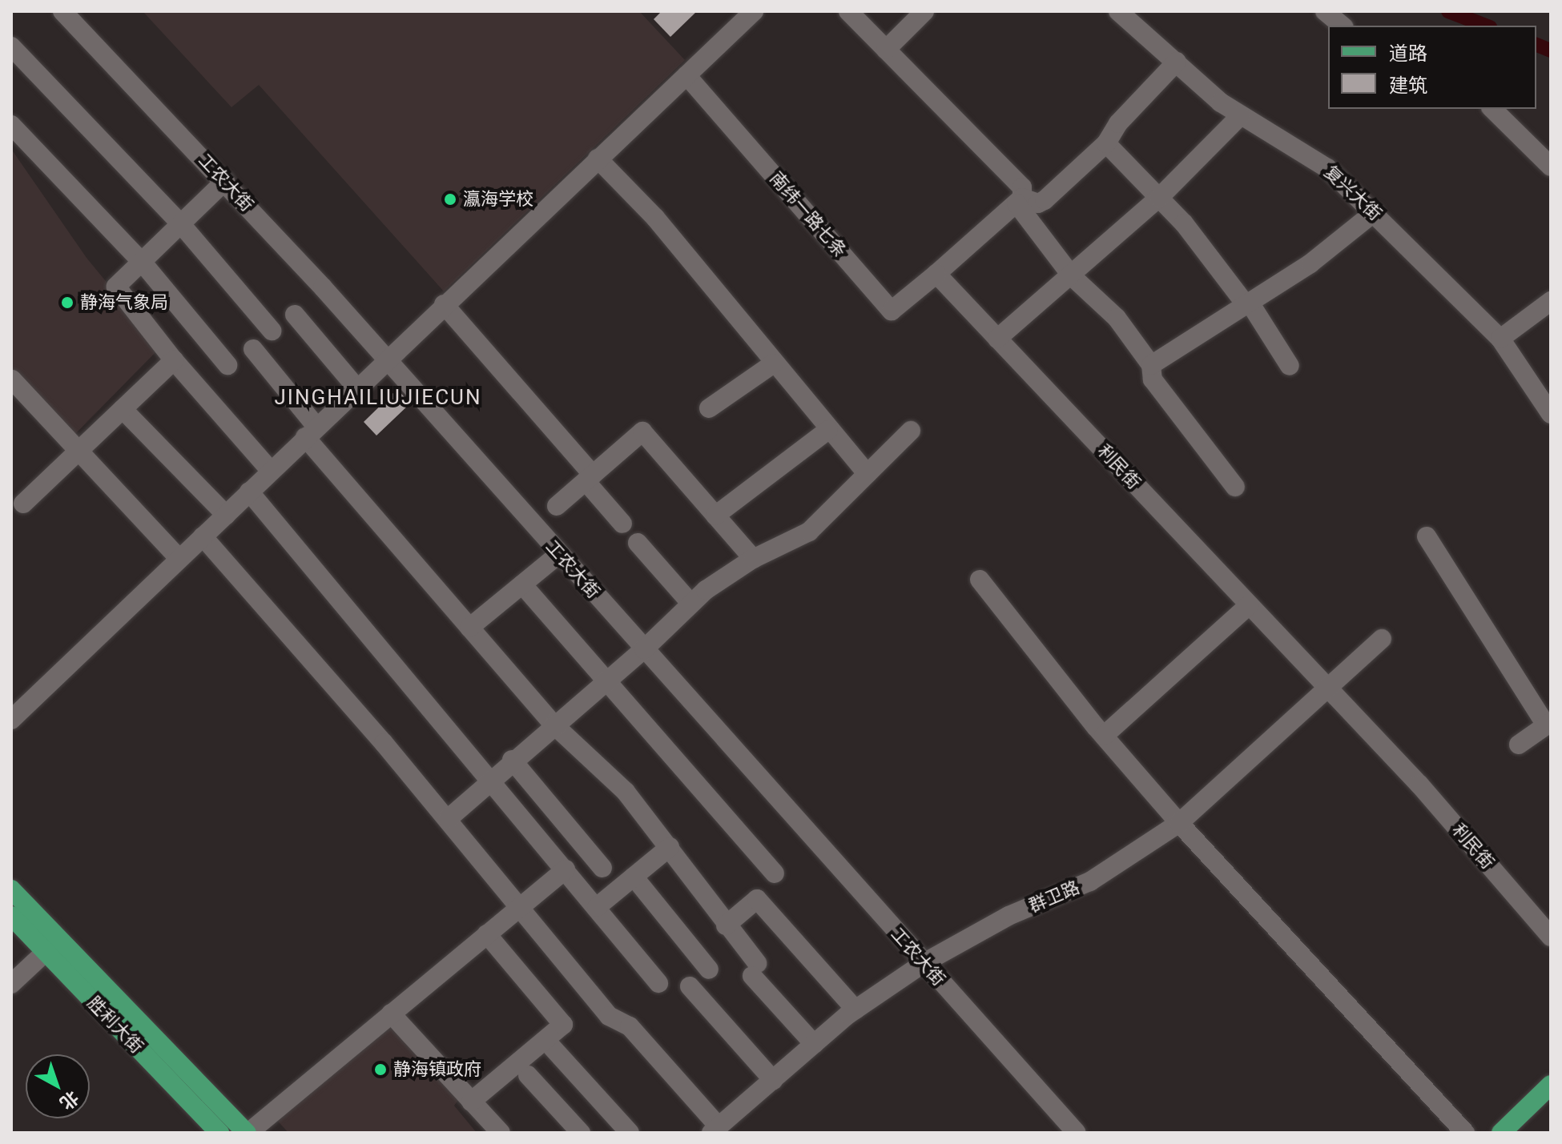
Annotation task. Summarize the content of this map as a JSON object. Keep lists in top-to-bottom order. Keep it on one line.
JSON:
{"streets":{"main road":["胜利大街"],"street":["工农大街","复兴大街","南纬一路七条","利民街","群卫路"]},"crossings":[["工农大街","群卫路"],["南纬一路七条","利民街"],["利民街","群卫路"]],"districts":["JINGHAILIUJIECUN"],"places":["瀛海学校","静海气象局","静海镇政府"],"legend":["道路","建筑"],"north":"bottom right"}
